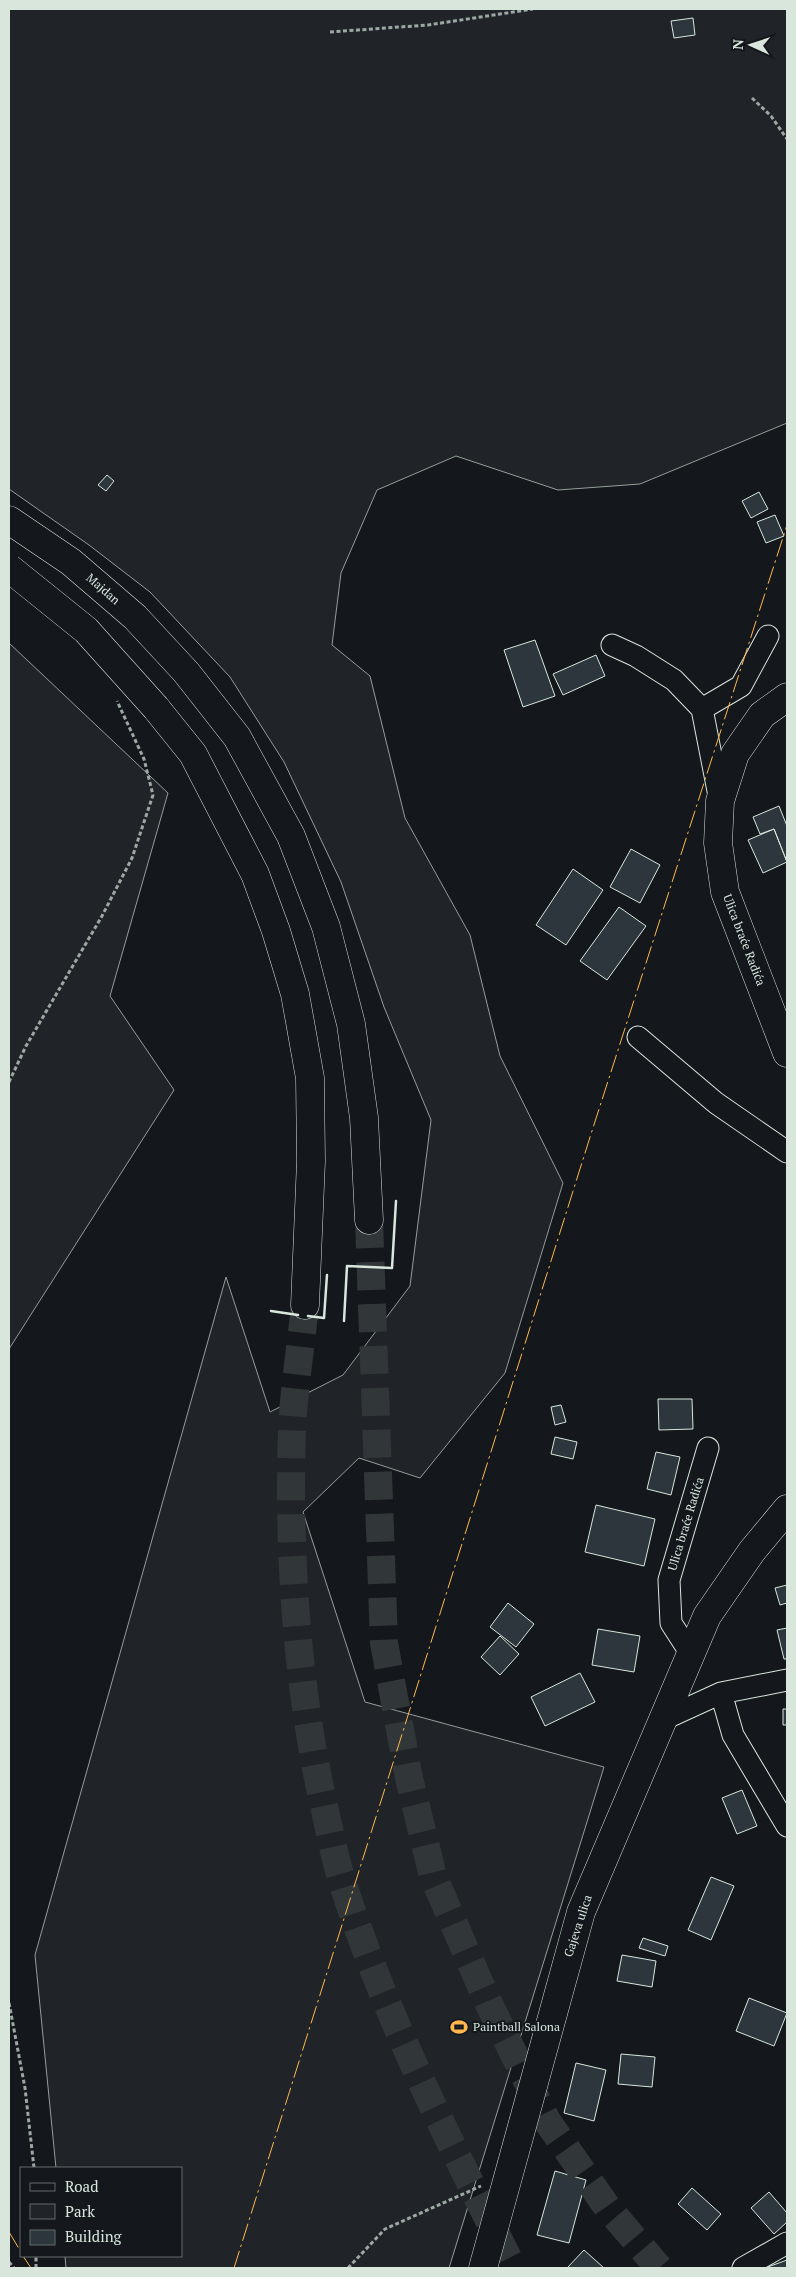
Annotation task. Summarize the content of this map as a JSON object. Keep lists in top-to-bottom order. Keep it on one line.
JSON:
{"streets":{"main road":["Majdan","Ulica braće Radića","Gajeva ulica"]},"places":{"sports":["Paintball Salona"]},"legend":["Road","Park","Building"],"north":"left"}
